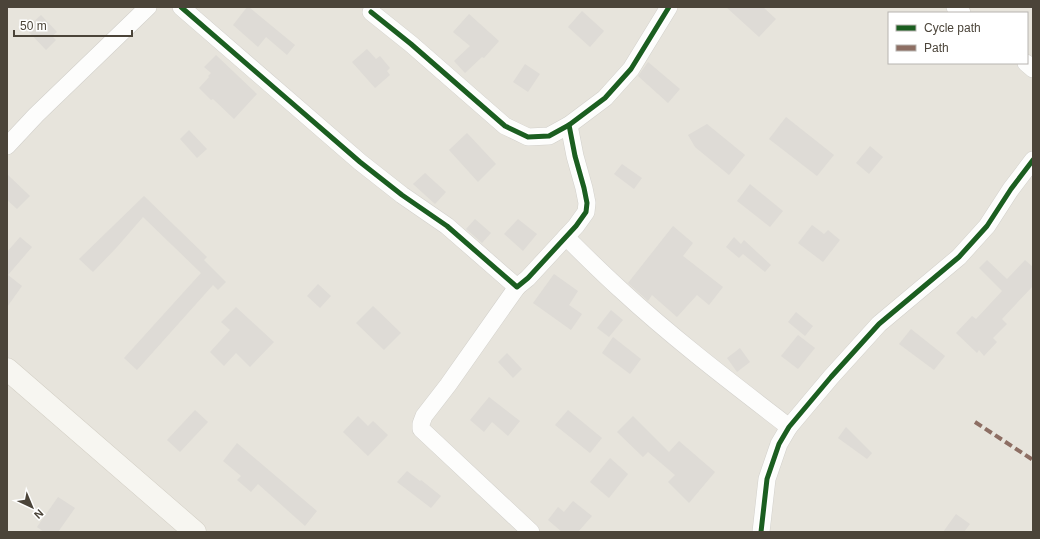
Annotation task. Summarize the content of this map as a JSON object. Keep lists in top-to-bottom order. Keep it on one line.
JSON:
{"legend":["Cycle path","Path"],"scale_bar":"50 m","north":"bottom right"}
